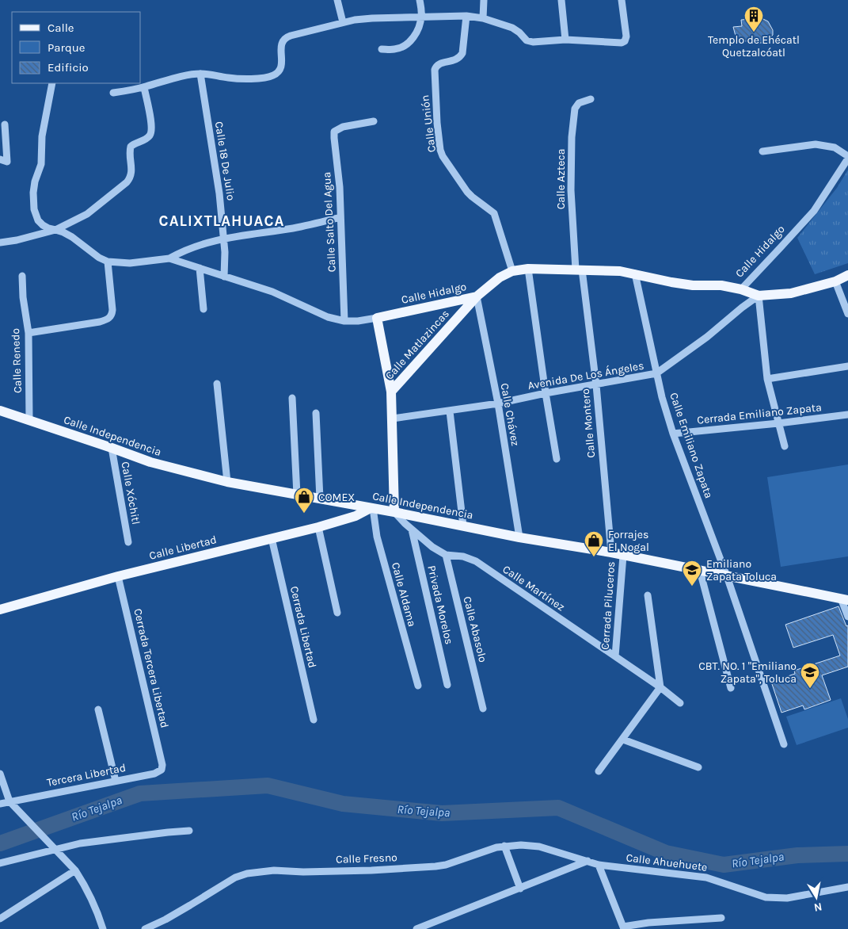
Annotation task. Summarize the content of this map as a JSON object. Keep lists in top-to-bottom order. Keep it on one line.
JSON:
{"streets":{"main road":["Calle Hidalgo","Calle Matlazincas","Calle Independencia","Calle Libertad"],"street":["Calle Unión","Calle 18 De Julio","Calle Azteca","Calle Salto Del Agua","Calle Renedo","Avenida De Los Ángeles","Cerrada Emiliano Zapata","Calle Chávez","Calle Montero","Calle Emiliano Zapata","Calle Xóchitl","Calle Martínez","Calle Aldama","Privada Morelos","Cerrada Piluceros","Cerrada Libertad","Calle Abasolo","Cerrada Tercera Libertad","Tercera Libertad","Calle Fresno","Calle Ahuehuete"]},"crossings":[["Calle Unión","Calle Hidalgo"],["Calle 18 De Julio","Calle Hidalgo"],["Calle Azteca","Calle Hidalgo"],["Calle Azteca","Calle Montero"],["Calle Salto Del Agua","Calle Hidalgo"],["Calle Hidalgo","Calle Matlazincas"],["Calle Hidalgo","Calle Chávez"],["Calle Hidalgo","Calle Montero"],["Calle Hidalgo","Calle Emiliano Zapata"],["Calle Matlazincas","Calle Chávez"],["Calle Renedo","Calle Independencia"],["Avenida De Los Ángeles","Calle Chávez"],["Avenida De Los Ángeles","Calle Montero"],["Avenida De Los Ángeles","Calle Emiliano Zapata"],["Cerrada Emiliano Zapata","Calle Emiliano Zapata"],["Calle Chávez","Calle Independencia"],["Calle Montero","Calle Independencia"],["Calle Independencia","Calle Emiliano Zapata"],["Calle Independencia","Calle Xóchitl"],["Calle Independencia","Calle Libertad"],["Calle Independencia","Calle Martínez"],["Calle Independencia","Calle Aldama"],["Calle Independencia","Cerrada Piluceros"],["Calle Libertad","Calle Aldama"],["Calle Libertad","Cerrada Libertad"],["Calle Libertad","Cerrada Tercera Libertad"],["Calle Martínez","Privada Morelos"],["Calle Martínez","Cerrada Piluceros"],["Calle Martínez","Calle Abasolo"],["Cerrada Tercera Libertad","Tercera Libertad"],["Calle Fresno","Calle Ahuehuete"]],"districts":["CALIXTLAHUACA"],"water":["Río Tejalpa"],"places":{"building":["Templo de Ehécatl Quetzalcóatl"],"shop":["COMEX","Forrajes El Nogal"],"school or university":["Emiliano Zapata Toluca","CBT. NO. 1 \"Emiliano Zapata\", Toluca"]},"legend":["Calle","Parque","Edificio"],"north":"bottom"}
